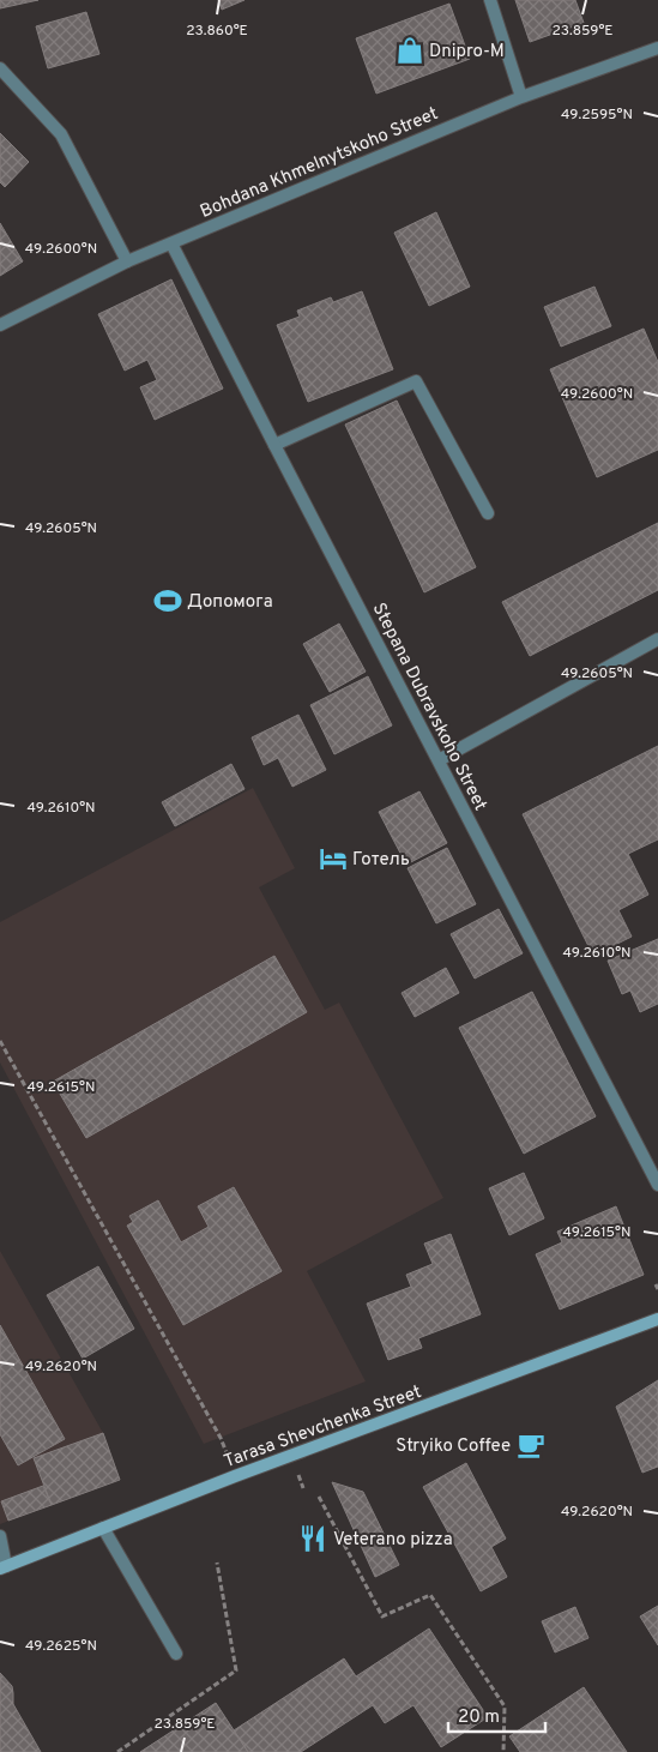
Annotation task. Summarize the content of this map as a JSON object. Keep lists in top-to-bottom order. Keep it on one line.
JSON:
{"streets":{"main road":["Tarasa Shevchenka Street"],"street":["Bohdana Khmelnytskoho Street","Stepana Dubravskoho Street"]},"crossings":[["Bohdana Khmelnytskoho Street","Stepana Dubravskoho Street"]],"places":{"shop":["Dnipro-M"],"sports":["Допомога"],"hotel":["Готель"],"cafe":["Stryiko Coffee"],"restaurant":["Veterano pizza"]},"scale_bar":"20 m","coordinates":["23.860°E","23.859°E","49.2595°N","49.2600°N","49.2605°N","49.2610°N","49.2615°N","49.2620°N","49.2625°N"]}
